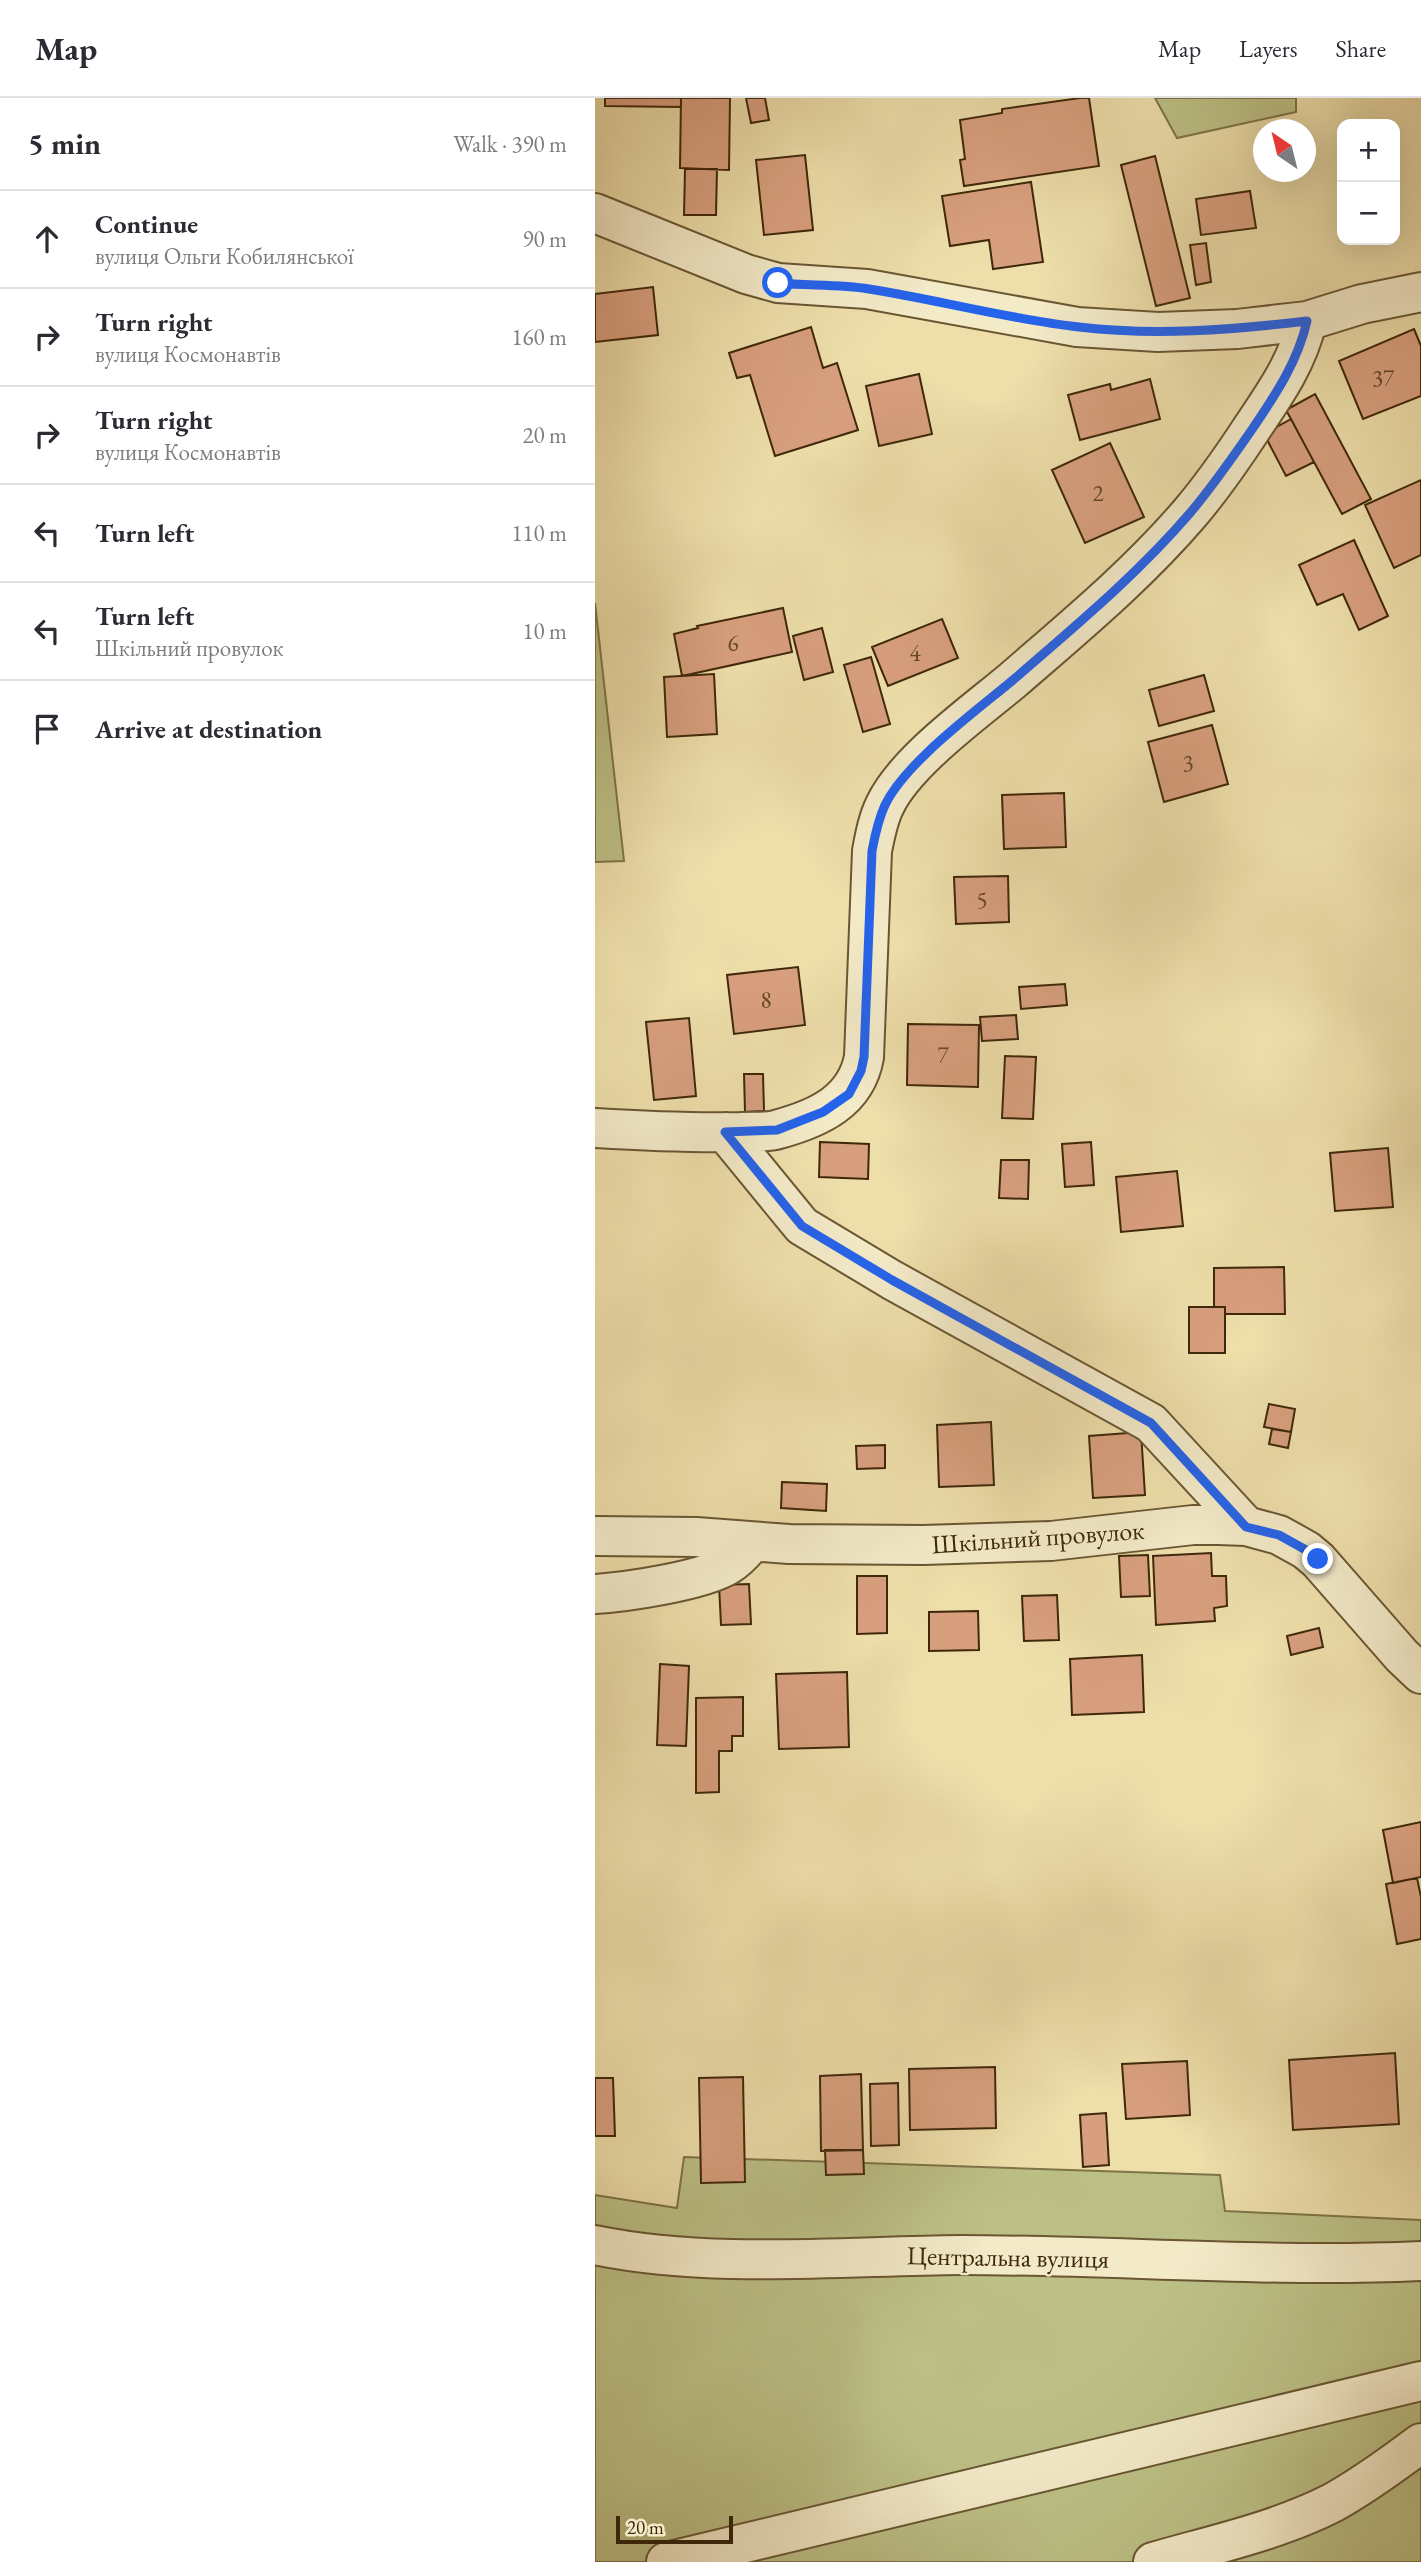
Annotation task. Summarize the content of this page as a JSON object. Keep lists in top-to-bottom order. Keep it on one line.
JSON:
{"streets":{"street":["Шкільний провулок","Центральна вулиця"]},"house_numbers":["37","2","6","4","3","5","8","7"],"scale_bar":"20 m","north":"top left","page":{"header":"Map","nav":["Map","Layers","Share"],"heading":["5 min","Walk · 390 m"],"map_buttons":["+","−"],"list":[["Continue","вулиця Ольги Кобилянської","90 m"],["Turn right","вулиця Космонавтів","160 m"],["Turn right","вулиця Космонавтів","20 m"],["Turn left","110 m"],["Turn left","Шкільний провулок","10 m"],"Arrive at destination"],"scale":"20 m"}}
